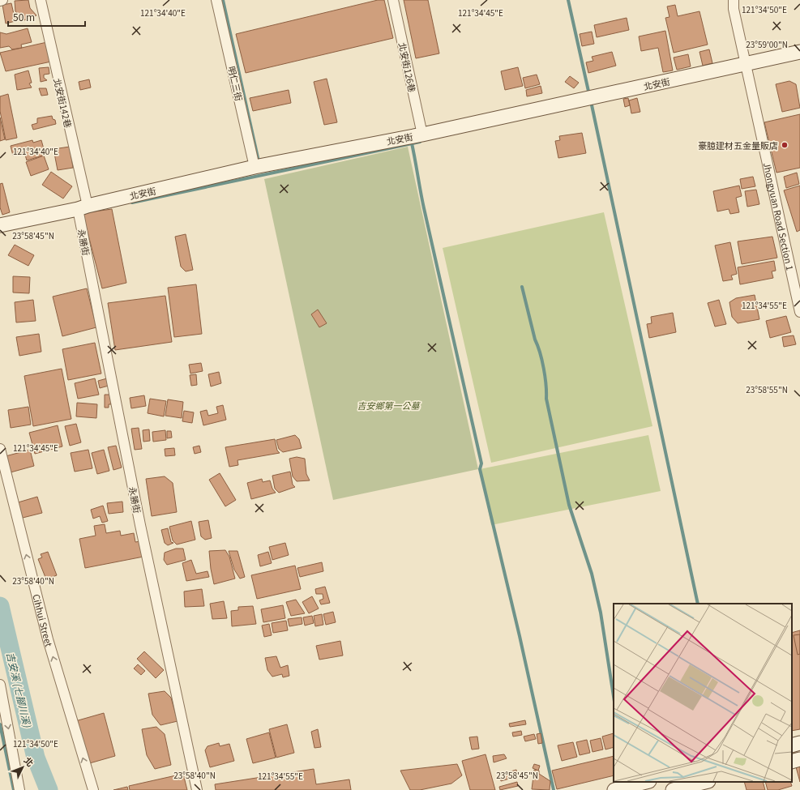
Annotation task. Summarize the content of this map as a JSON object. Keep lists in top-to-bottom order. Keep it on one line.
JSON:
{"streets":{"street":["北安街126巷","明仁三街","北安街","北安街142巷","Jhongyuan Road Section 1","永勝街","Cihhui Street"]},"crossings":[["北安街126巷","北安街"],["明仁三街","北安街"],["北安街","北安街142巷"],["北安街","Jhongyuan Road Section 1"],["北安街","永勝街"],["北安街142巷","永勝街"]],"water":["吉安溪 (七腳川溪)"],"parks":["吉安鄉第一公墓"],"places":["豪臆建材五金量販店"],"scale_bar":"50 m","north":"top right","coordinates":["121°34'50\"E","121°34'40\"E","121°34'45\"E","23°59'00\"N","23°58'45\"N","121°34'55\"E","23°58'55\"N","23°58'40\"N"]}
